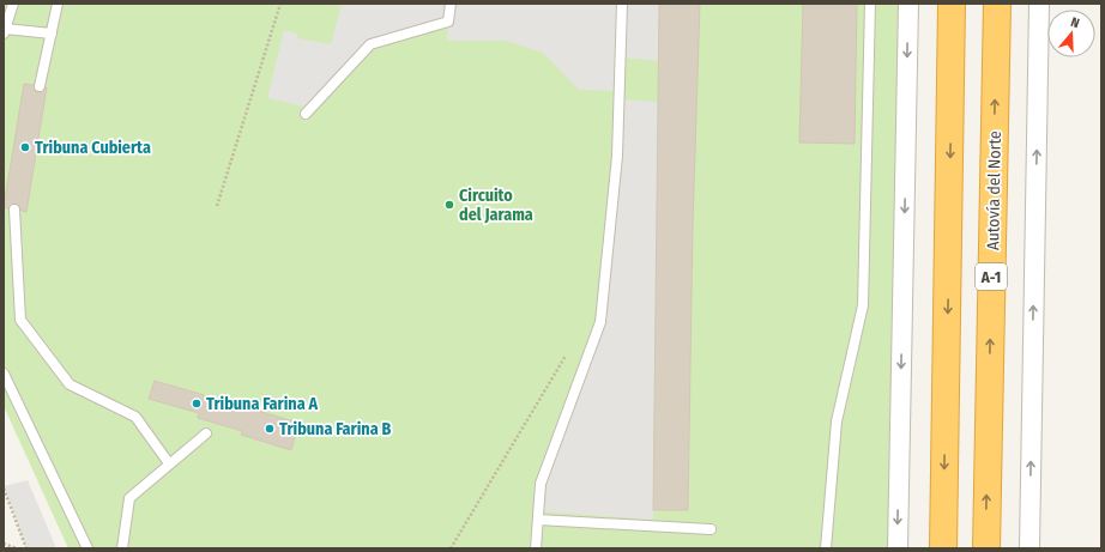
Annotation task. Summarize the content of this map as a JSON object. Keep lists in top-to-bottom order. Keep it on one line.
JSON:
{"streets":{"highway":["Autovía del Norte","A-1"]},"places":["Tribuna Cubierta","Circuito del Jarama","Tribuna Farina A","Tribuna Farina B"],"north":"top"}
